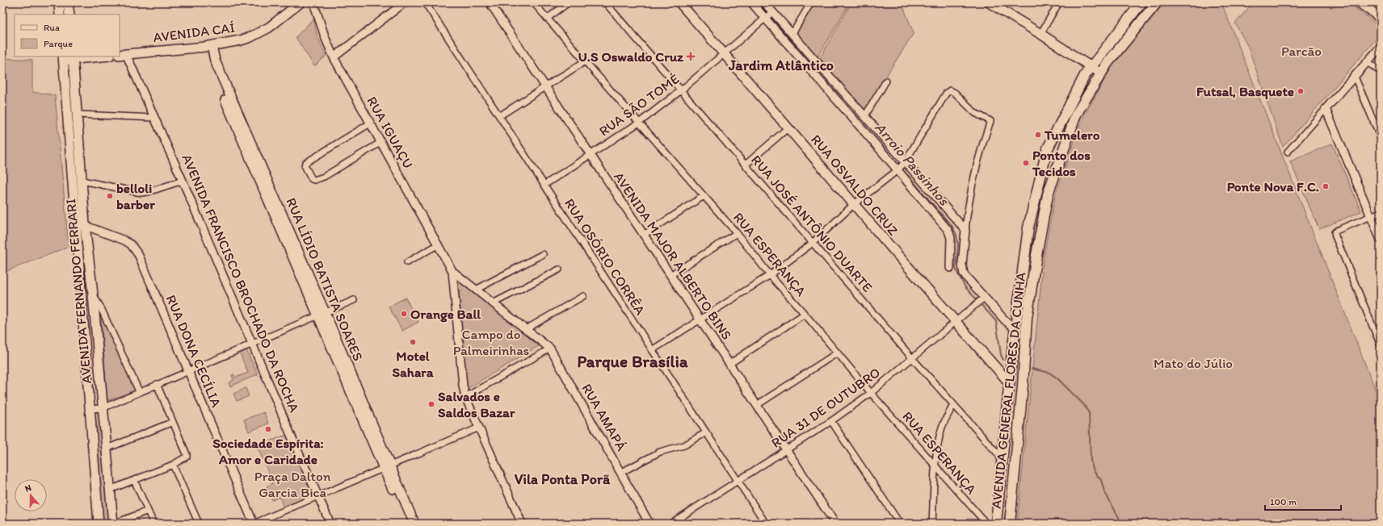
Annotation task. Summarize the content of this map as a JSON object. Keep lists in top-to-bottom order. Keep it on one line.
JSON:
{"streets":{"main road":["AVENIDA CAÍ","RUA OSVALDO CRUZ","RUA LÍDIO BATISTA SOARES","AVENIDA FERNANDO FERRARI","AVENIDA GENERAL FLORES DA CUNHA"],"street":["RUA SÃO TOMÉ","RUA IGUAÇU","RUA JOSÉ ANTÔNIO DUARTE","RUA ESPERANÇA","AVENIDA MAJOR ALBERTO BINS","RUA OSÓRIO CORRÊA","AVENIDA FRANCISCO BROCHADO DA ROCHA","RUA DONA CECÍLIA","RUA 31 DE OUTUBRO","RUA AMAPÁ"]},"crossings":[["AVENIDA CAÍ","RUA LÍDIO BATISTA SOARES"],["AVENIDA CAÍ","AVENIDA FRANCISCO BROCHADO DA ROCHA"],["RUA SÃO TOMÉ","RUA OSVALDO CRUZ"],["RUA SÃO TOMÉ","RUA JOSÉ ANTÔNIO DUARTE"],["RUA SÃO TOMÉ","RUA ESPERANÇA"],["RUA SÃO TOMÉ","AVENIDA MAJOR ALBERTO BINS"],["RUA SÃO TOMÉ","RUA OSÓRIO CORRÊA"],["RUA IGUAÇU","RUA AMAPÁ"],["RUA OSVALDO CRUZ","AVENIDA GENERAL FLORES DA CUNHA"],["RUA OSVALDO CRUZ","RUA 31 DE OUTUBRO"],["RUA JOSÉ ANTÔNIO DUARTE","AVENIDA GENERAL FLORES DA CUNHA"],["RUA JOSÉ ANTÔNIO DUARTE","RUA 31 DE OUTUBRO"],["RUA ESPERANÇA","RUA 31 DE OUTUBRO"],["AVENIDA MAJOR ALBERTO BINS","RUA 31 DE OUTUBRO"],["RUA OSÓRIO CORRÊA","RUA 31 DE OUTUBRO"],["AVENIDA FERNANDO FERRARI","RUA DONA CECÍLIA"]],"districts":["Jardim Atlântico","Parque Brasília","Vila Ponta Porã"],"water":["Arroio Passinhos"],"parks":["Parcão","Campo do Palmeirinhas","Mato do Júlio","Praça Dalton Garcia Bica"],"places":{"health":["U.S Oswaldo Cruz"],"other":["Futsal, Basquete","Tumelero","Ponto dos Tecidos","Ponte Nova F.C.","belloli barber","Orange Ball","Motel Sahara","Salvados e Saldos Bazar","Sociedade Espírita: Amor e Caridade"]},"legend":["Rua","Parque"],"scale_bar":"100 m","north":"top"}
